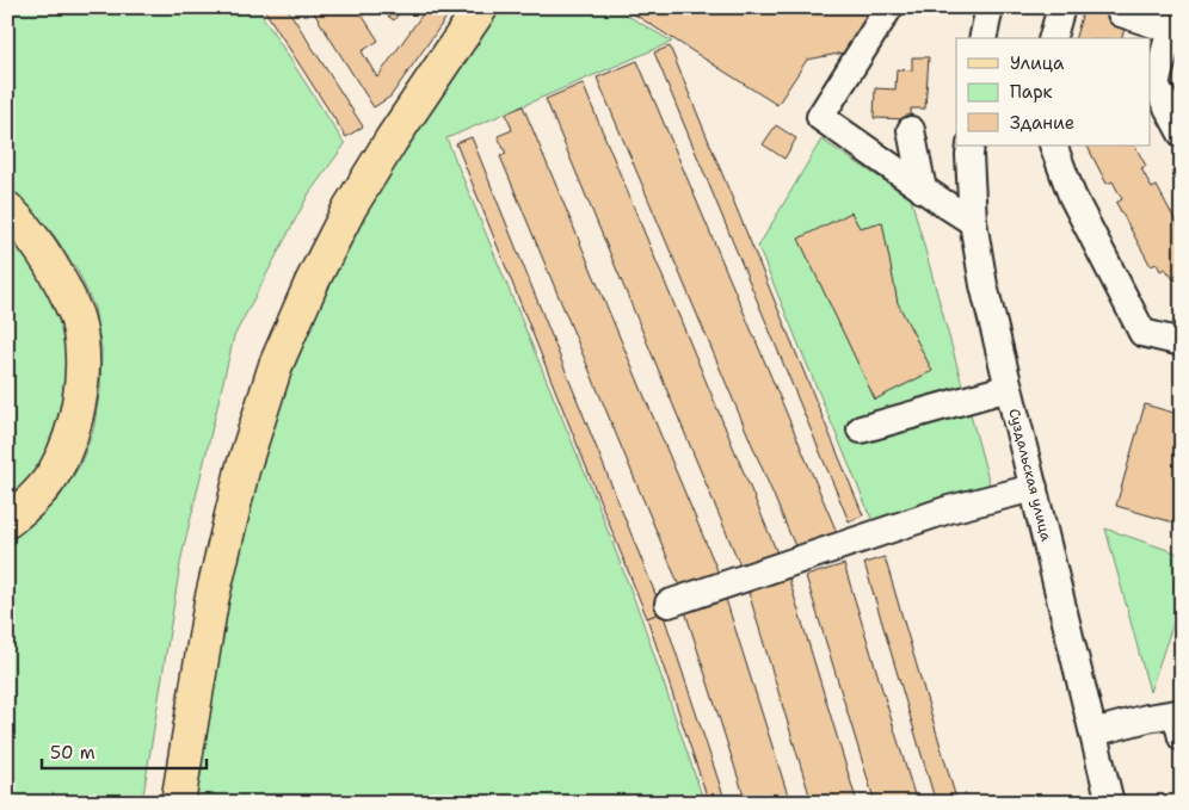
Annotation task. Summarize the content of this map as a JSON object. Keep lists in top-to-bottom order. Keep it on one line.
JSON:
{"streets":{"street":["Суздальская улица"]},"legend":["Улица","Парк","Здание"],"scale_bar":"50 m"}
